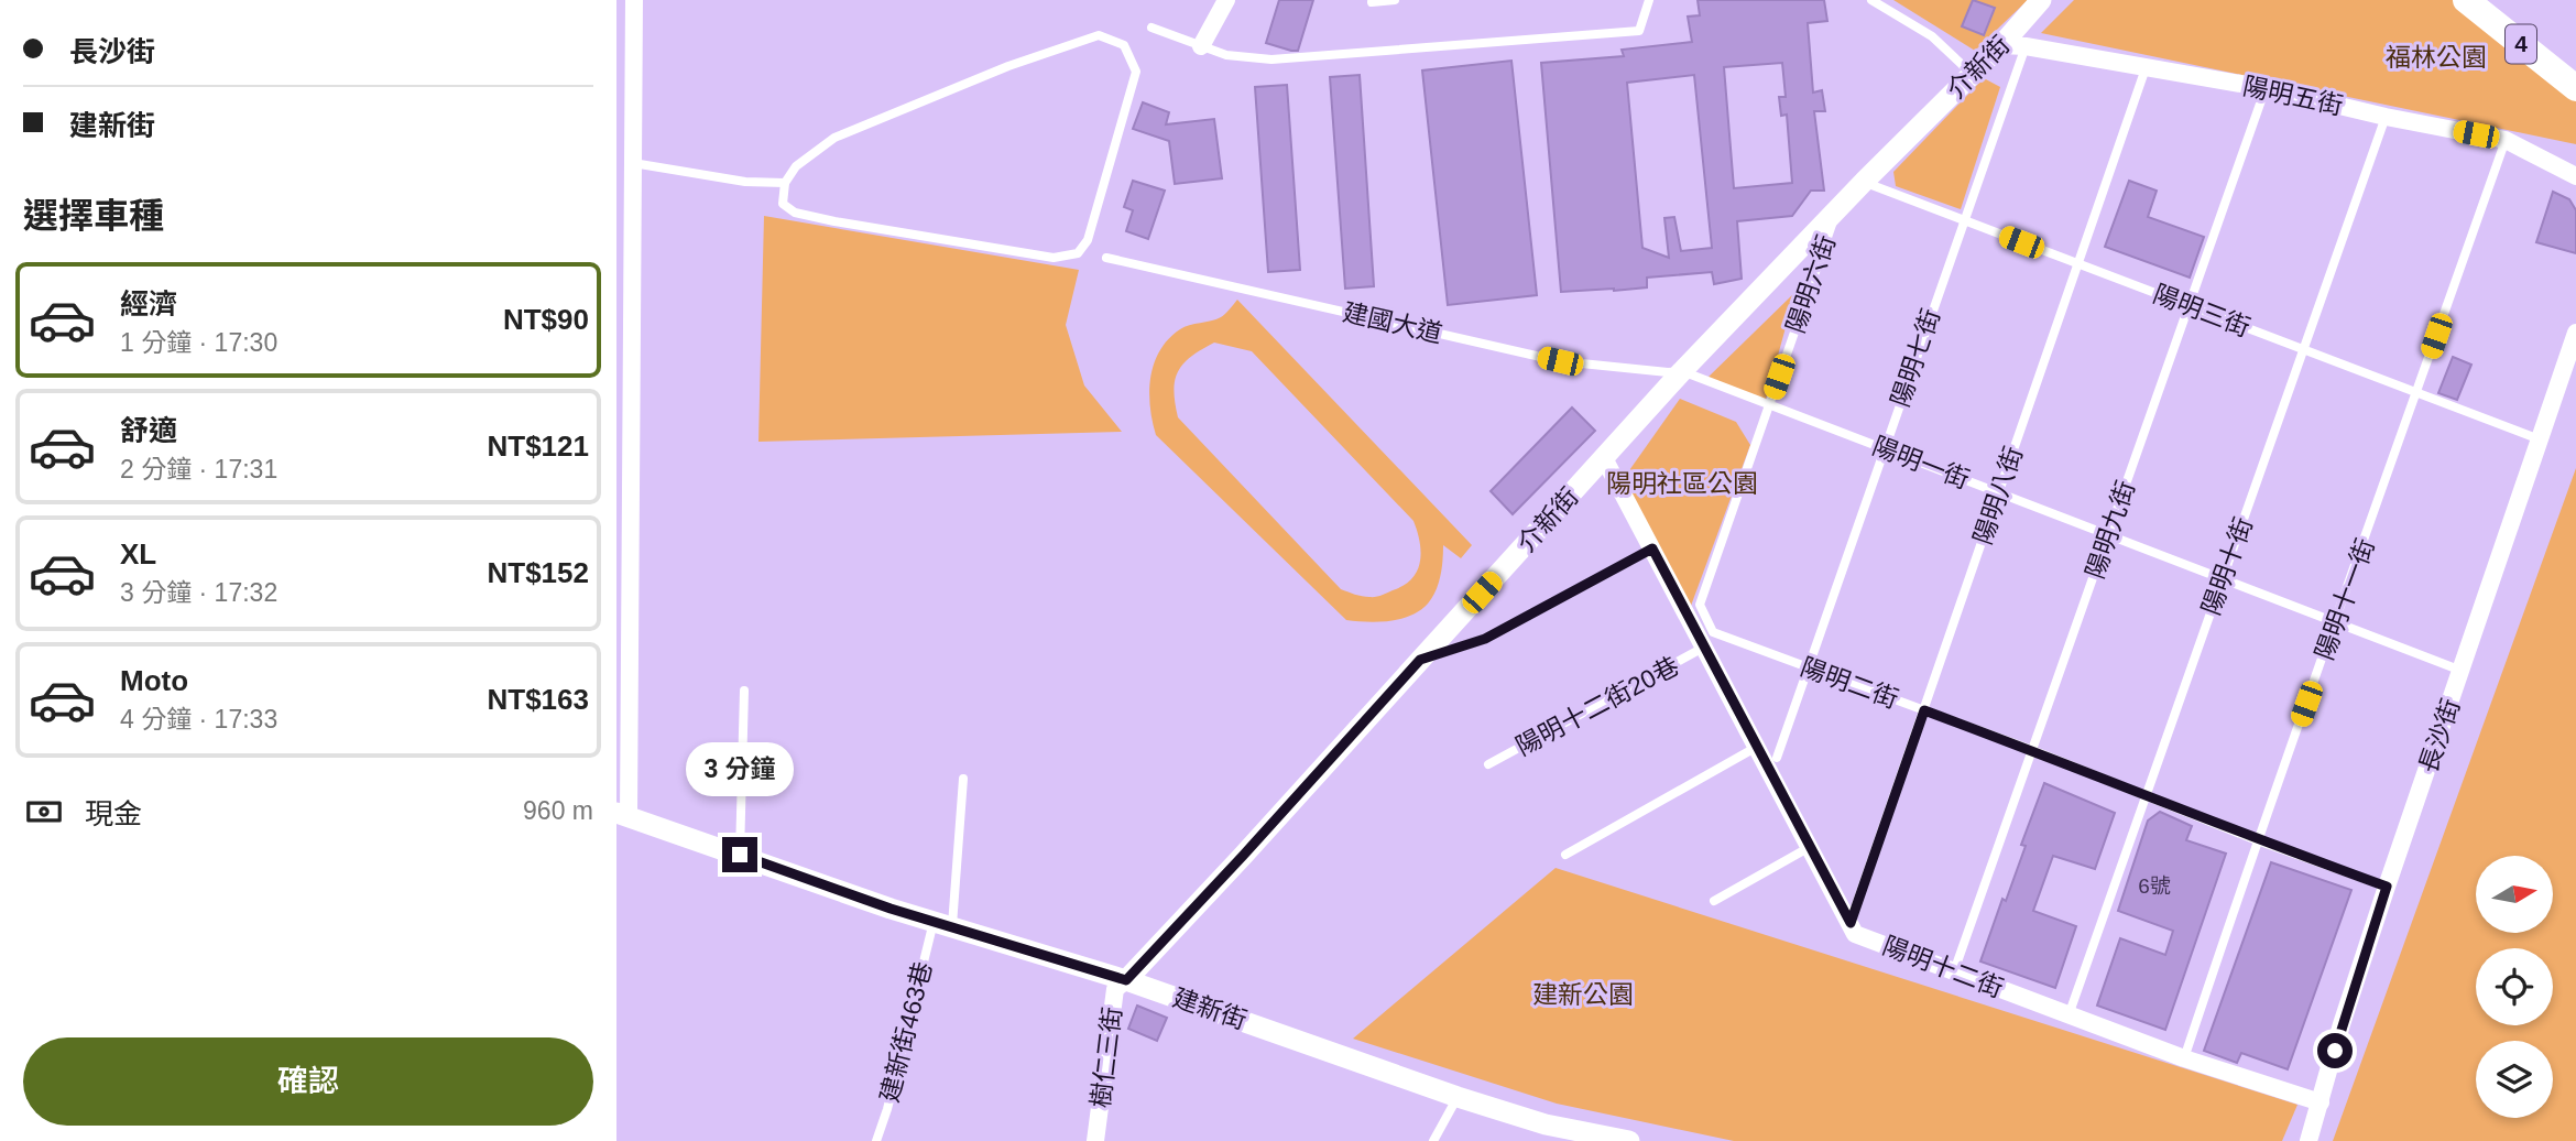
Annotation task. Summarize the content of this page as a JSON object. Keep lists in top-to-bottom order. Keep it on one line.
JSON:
{"streets":{"main road":["4"],"street":["介新街","陽明五街","長沙街","陽明十二街","建新街","樹仁三街"],"lane":["陽明六街","陽明三街","建國大道","陽明七街","陽明一街","陽明八街","陽明九街","陽明十街","陽明十一街","陽明二街","陽明十二街20巷","建新街463巷"]},"crossings":[["介新街","陽明五街"],["介新街","陽明六街"],["介新街","陽明三街"],["介新街","建國大道"],["介新街","陽明一街"],["介新街","陽明十二街"],["介新街","建新街"],["介新街","樹仁三街"],["陽明五街","陽明七街"],["陽明五街","陽明八街"],["陽明五街","陽明九街"],["陽明五街","陽明十街"],["陽明五街","陽明十一街"],["陽明六街","陽明一街"],["陽明六街","陽明二街"],["陽明三街","陽明七街"],["陽明三街","陽明八街"],["陽明三街","陽明九街"],["陽明三街","陽明十街"],["陽明三街","陽明十一街"],["陽明三街","長沙街"],["建國大道","陽明一街"],["陽明七街","陽明一街"],["陽明七街","陽明二街"],["陽明一街","陽明八街"],["陽明一街","陽明九街"],["陽明一街","陽明十街"],["陽明一街","陽明十一街"],["陽明一街","長沙街"],["陽明八街","陽明二街"],["陽明八街","陽明十二街"],["陽明九街","陽明二街"],["陽明九街","陽明十二街"],["陽明十街","陽明二街"],["陽明十街","陽明十二街"],["陽明十一街","陽明二街"],["陽明十一街","陽明十二街"],["陽明二街","長沙街"],["陽明十二街20巷","陽明十二街"],["長沙街","陽明十二街"],["建新街","建新街463巷"],["建新街","樹仁三街"]],"parks":["福林公園","陽明社區公園","建新公園"],"house_numbers":["6號"],"north":"right","page":{"banner":["長沙街","建新街"],"heading":"選擇車種","list":[{"name":"經濟","note":"1 分鐘 · 17:30","value":"NT$90"},{"name":"舒適","note":"2 分鐘 · 17:31","value":"NT$121"},{"name":"XL","note":"3 分鐘 · 17:32","value":"NT$152"},{"name":"Moto","note":"4 分鐘 · 17:33","value":"NT$163"}],"bubble":"3 分鐘","pay":["現金","960 m"],"buttons":"確認"}}
